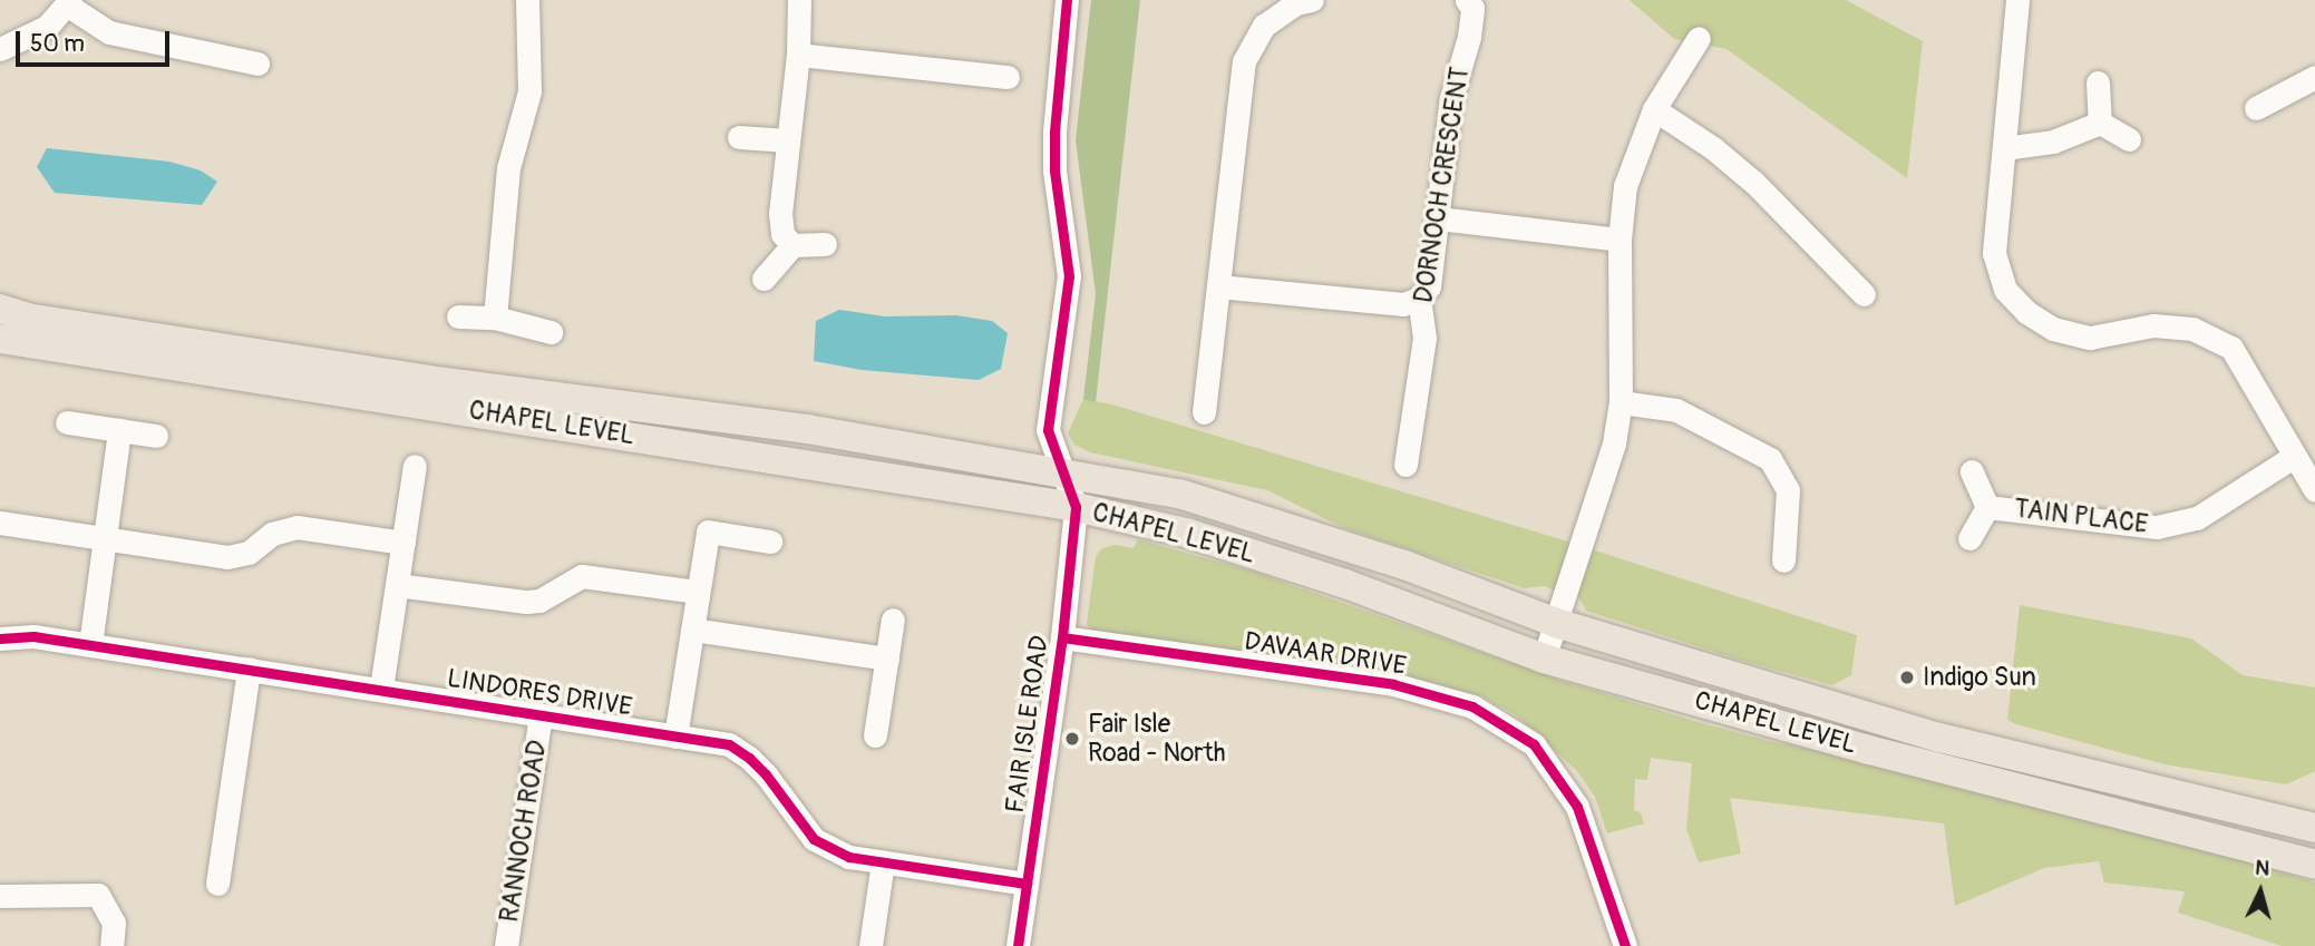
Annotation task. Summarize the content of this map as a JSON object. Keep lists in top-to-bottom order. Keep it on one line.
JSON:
{"streets":{"main road":["CHAPEL LEVEL"],"street":["DORNOCH CRESCENT","TAIN PLACE","DAVAAR DRIVE","LINDORES DRIVE","FAIR ISLE ROAD","RANNOCH ROAD"]},"crossings":[["CHAPEL LEVEL","FAIR ISLE ROAD"],["DAVAAR DRIVE","FAIR ISLE ROAD"],["LINDORES DRIVE","FAIR ISLE ROAD"],["LINDORES DRIVE","RANNOCH ROAD"]],"places":["Indigo Sun","Fair Isle Road - North"],"scale_bar":"50 m","north":"top"}
